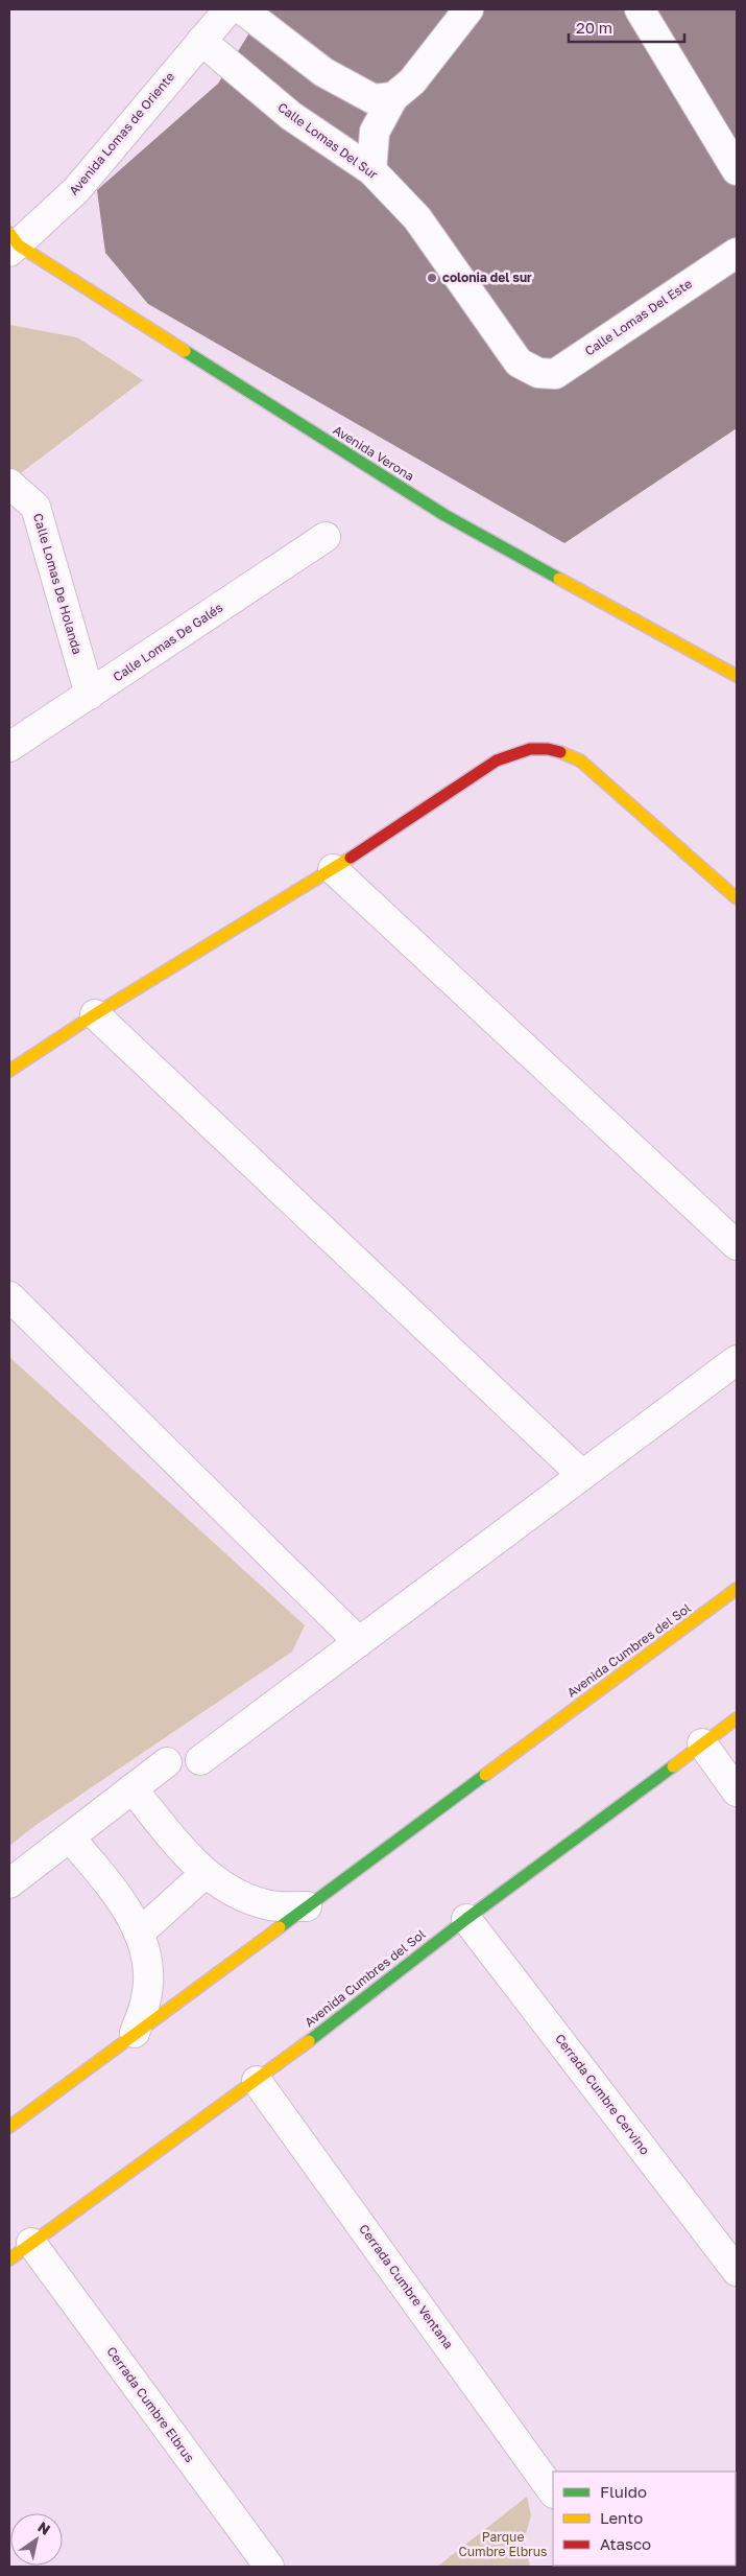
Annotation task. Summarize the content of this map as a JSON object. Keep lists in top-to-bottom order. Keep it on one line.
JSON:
{"streets":{"main road":["Avenida Verona","Avenida Cumbres del Sol"],"street":["Avenida Lomas de Oriente","Calle Lomas Del Sur","Calle Lomas Del Este","Calle Lomas De Holanda","Calle Lomas De Galés","Cerrada Cumbre Cervino","Cerrada Cumbre Ventana","Cerrada Cumbre Elbrus"]},"crossings":[["Avenida Lomas de Oriente","Calle Lomas Del Sur"],["Avenida Lomas de Oriente","Avenida Verona"],["Calle Lomas Del Sur","Calle Lomas Del Este"],["Calle Lomas De Holanda","Calle Lomas De Galés"],["Avenida Cumbres del Sol","Cerrada Cumbre Cervino"],["Avenida Cumbres del Sol","Cerrada Cumbre Ventana"],["Avenida Cumbres del Sol","Cerrada Cumbre Elbrus"]],"parks":["Parque Cumbre Elbrus"],"places":["colonia del sur"],"legend":["Fluido","Lento","Atasco"],"scale_bar":"20 m","north":"top right"}
